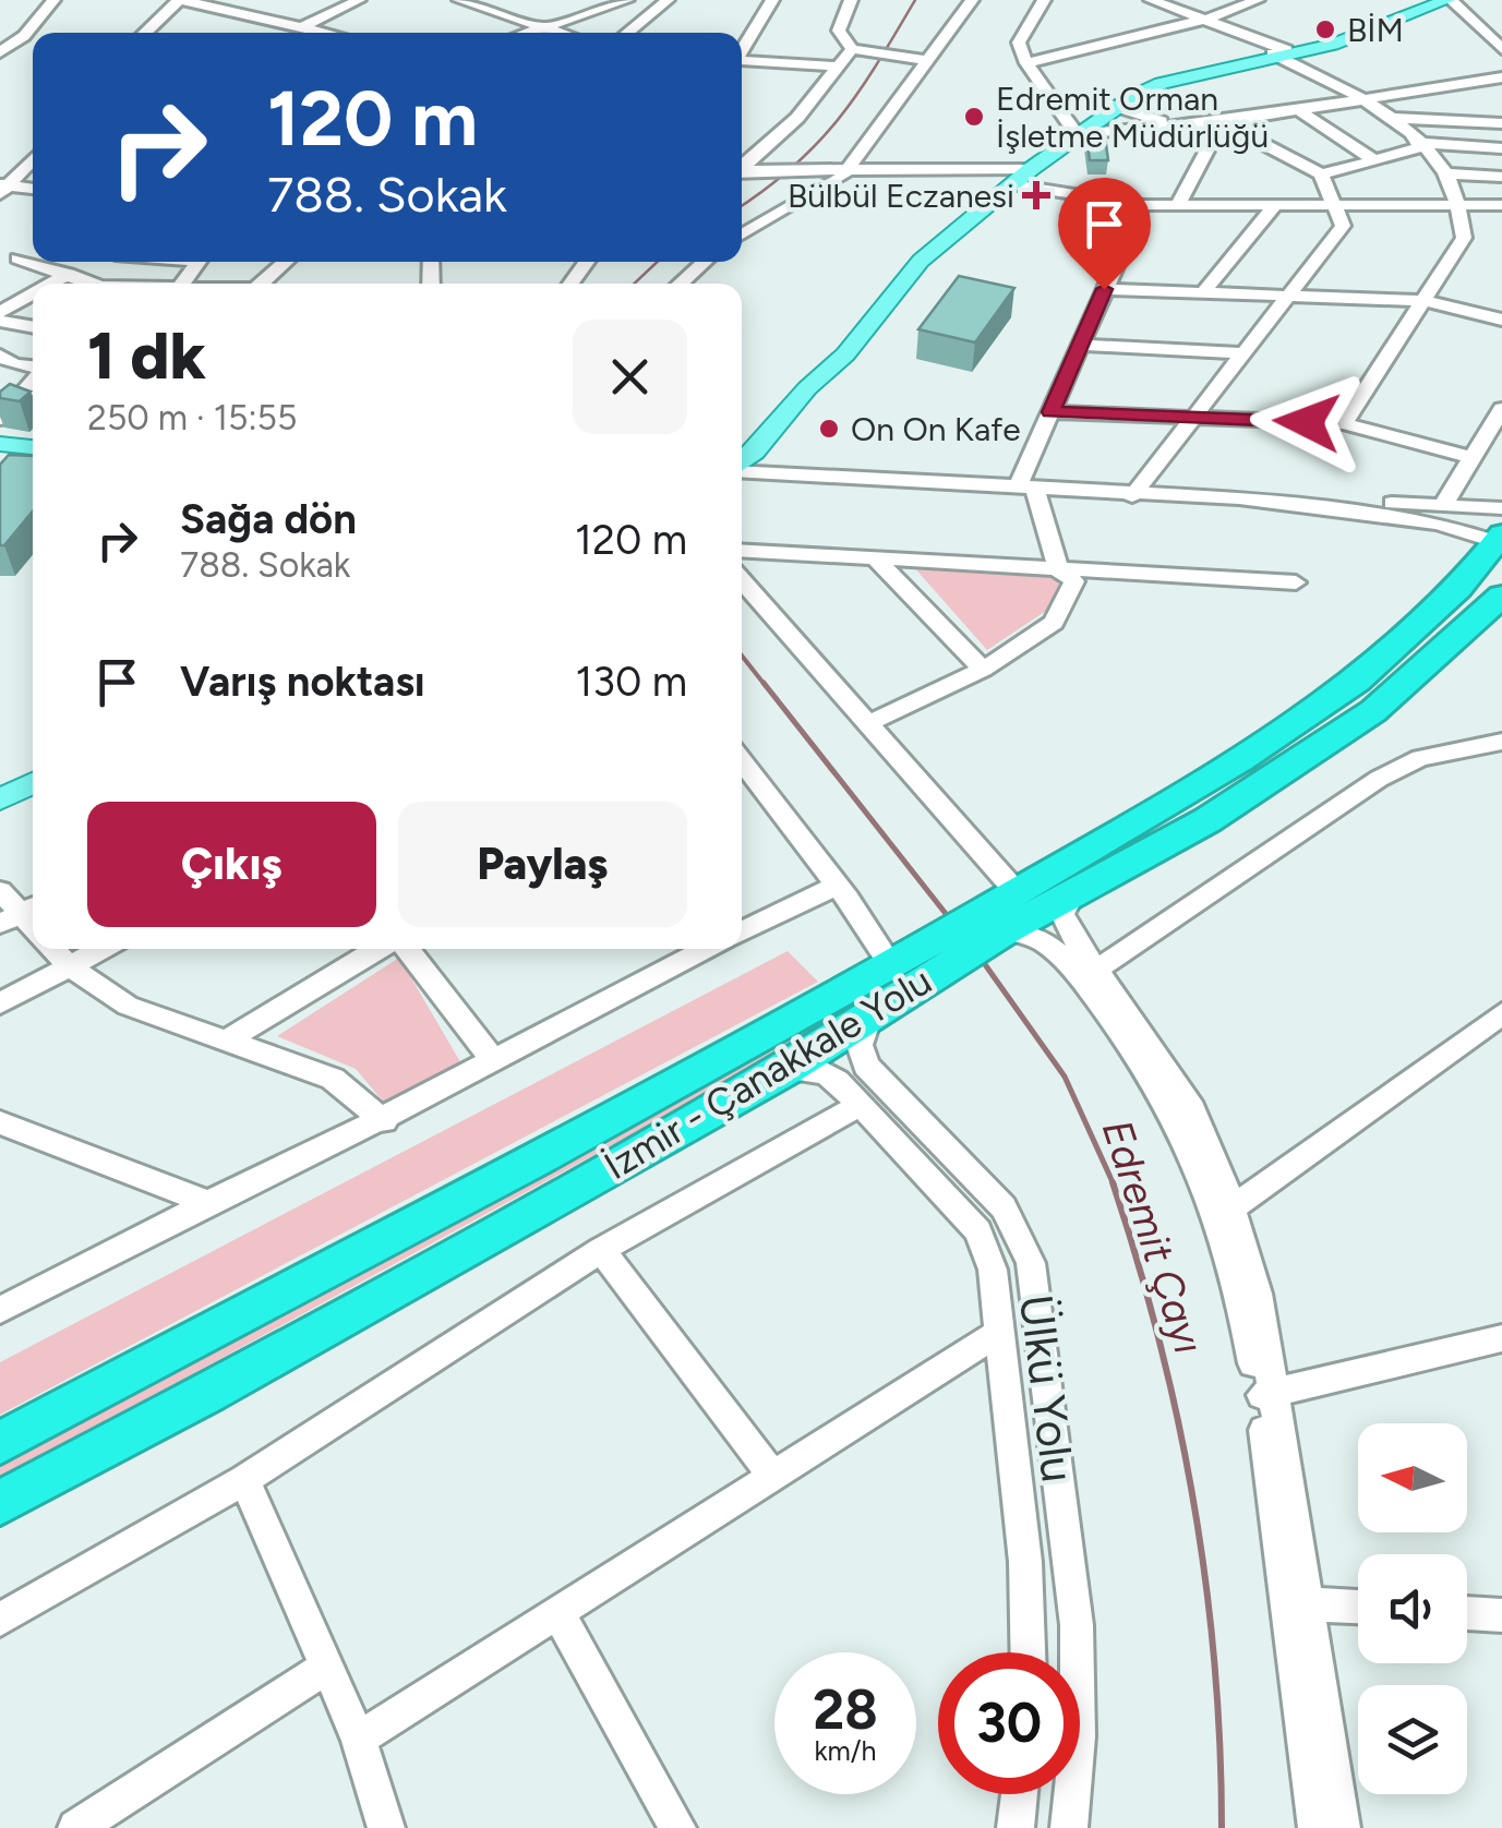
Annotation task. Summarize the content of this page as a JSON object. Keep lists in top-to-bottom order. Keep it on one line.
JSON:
{"streets":{"highway":["İzmir - Çanakkale Yolu"],"street":["Ülkü Yolu"]},"crossings":[["İzmir - Çanakkale Yolu","Ülkü Yolu"]],"water":["Edremit Çayı"],"places":{"other":["BİM","Edremit Orman İşletme Müdürlüğü","On On Kafe"],"health":["Bülbül Eczanesi"]},"north":"left","page":{"turn":["120 m","788. Sokak"],"heading":["1 dk","250 m · 15:55"],"list":[{"name":"Sağa dön","note":"788. Sokak","value":"120 m"},{"name":"Varış noktası","value":"130 m"}],"buttons":["Çıkış","Paylaş"],"speed":"28 km/h","limit":"30"}}
